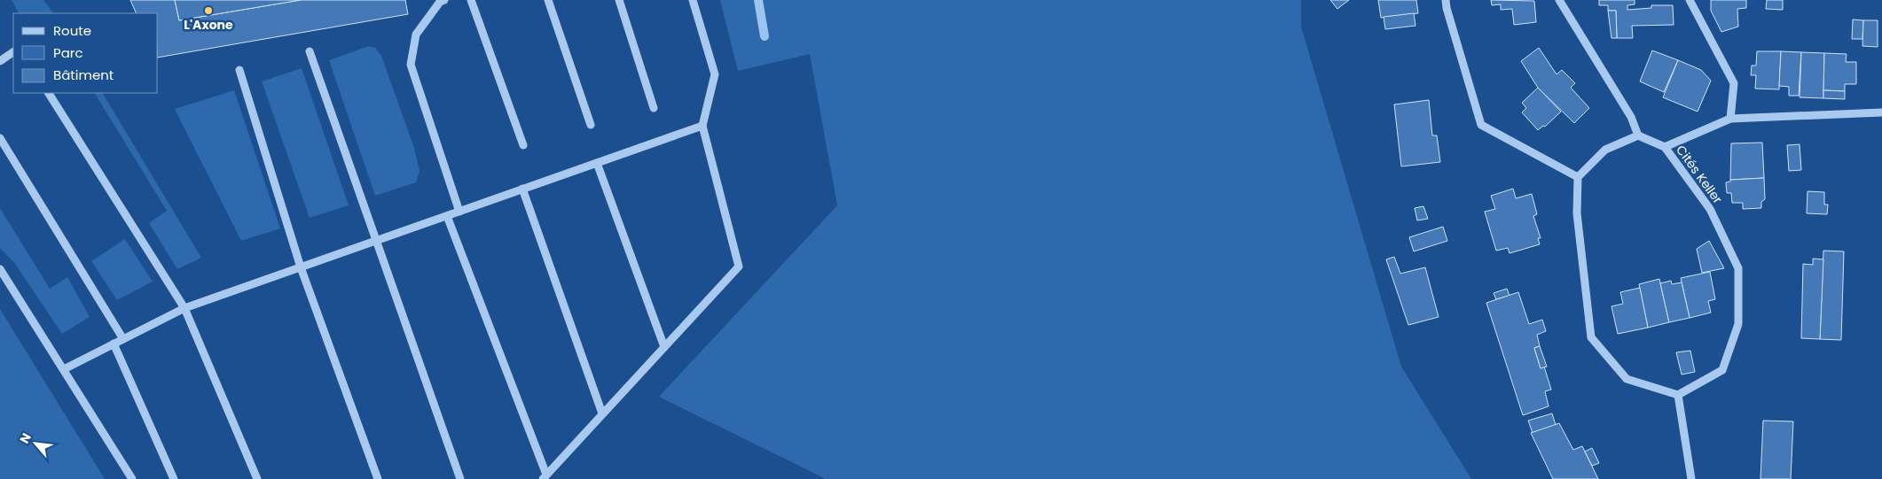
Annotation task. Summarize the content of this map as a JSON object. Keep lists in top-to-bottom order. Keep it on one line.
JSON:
{"streets":{"street":["Cités Keller"]},"places":["L'Axone"],"legend":["Route","Parc","Bâtiment"],"north":"top left"}
